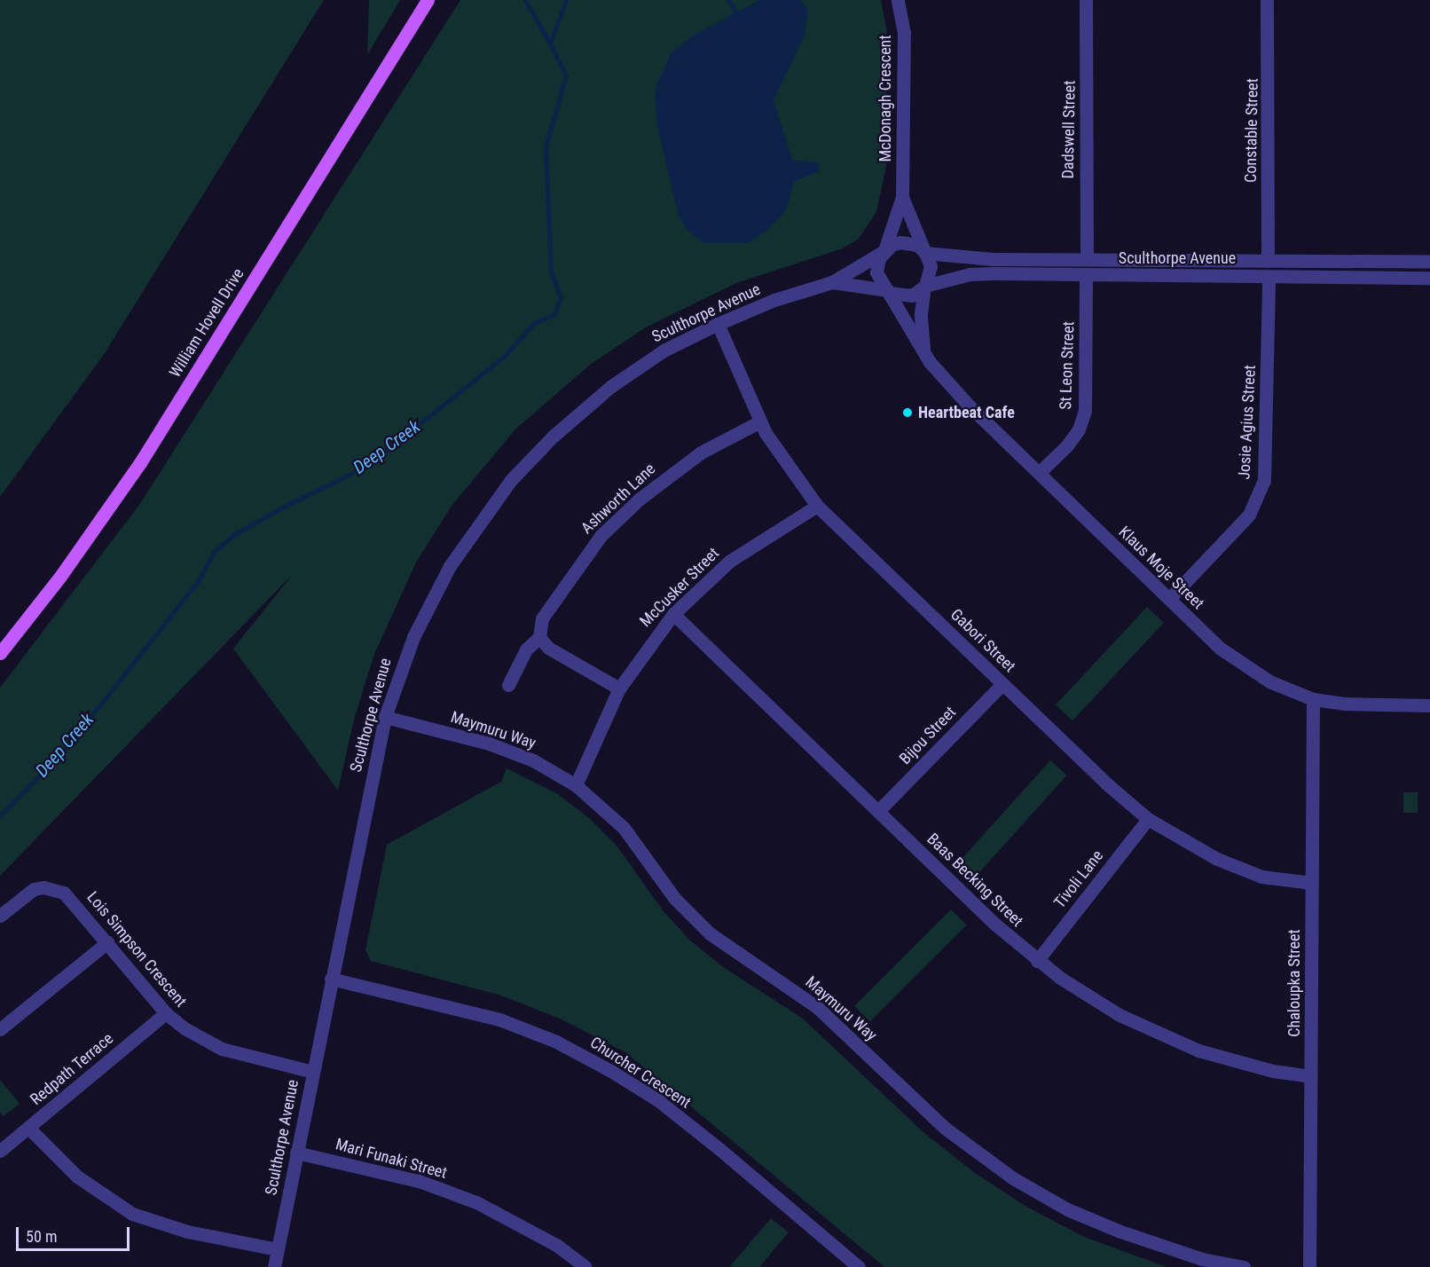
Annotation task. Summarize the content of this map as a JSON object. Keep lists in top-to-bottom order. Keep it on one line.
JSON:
{"streets":{"main road":["William Hovell Drive"],"street":["McDonagh Crescent","Dadswell Street","Constable Street","Sculthorpe Avenue","St Leon Street","Josie Agius Street","Ashworth Lane","Klaus Moje Street","McCusker Street","Gabori Street","Maymuru Way","Bijou Street","Tivoli Lane","Baas Becking Street","Lois Simpson Crescent","Chaloupka Street","Redpath Terrace","Churcher Crescent","Mari Funaki Street"]},"crossings":[["McDonagh Crescent","Sculthorpe Avenue"],["McDonagh Crescent","Klaus Moje Street"],["Dadswell Street","Sculthorpe Avenue"],["Constable Street","Sculthorpe Avenue"],["Sculthorpe Avenue","St Leon Street"],["Sculthorpe Avenue","Josie Agius Street"],["Sculthorpe Avenue","Klaus Moje Street"],["Sculthorpe Avenue","Gabori Street"],["Sculthorpe Avenue","Maymuru Way"],["Sculthorpe Avenue","Lois Simpson Crescent"],["Sculthorpe Avenue","Churcher Crescent"],["Sculthorpe Avenue","Mari Funaki Street"],["St Leon Street","Klaus Moje Street"],["Josie Agius Street","Klaus Moje Street"],["Ashworth Lane","Gabori Street"],["Klaus Moje Street","Chaloupka Street"],["McCusker Street","Gabori Street"],["McCusker Street","Maymuru Way"],["McCusker Street","Baas Becking Street"],["Gabori Street","Bijou Street"],["Gabori Street","Tivoli Lane"],["Gabori Street","Chaloupka Street"],["Bijou Street","Baas Becking Street"],["Tivoli Lane","Baas Becking Street"],["Baas Becking Street","Chaloupka Street"],["Lois Simpson Crescent","Redpath Terrace"]],"water":["Deep Creek"],"places":["Heartbeat Cafe"],"scale_bar":"50 m"}
